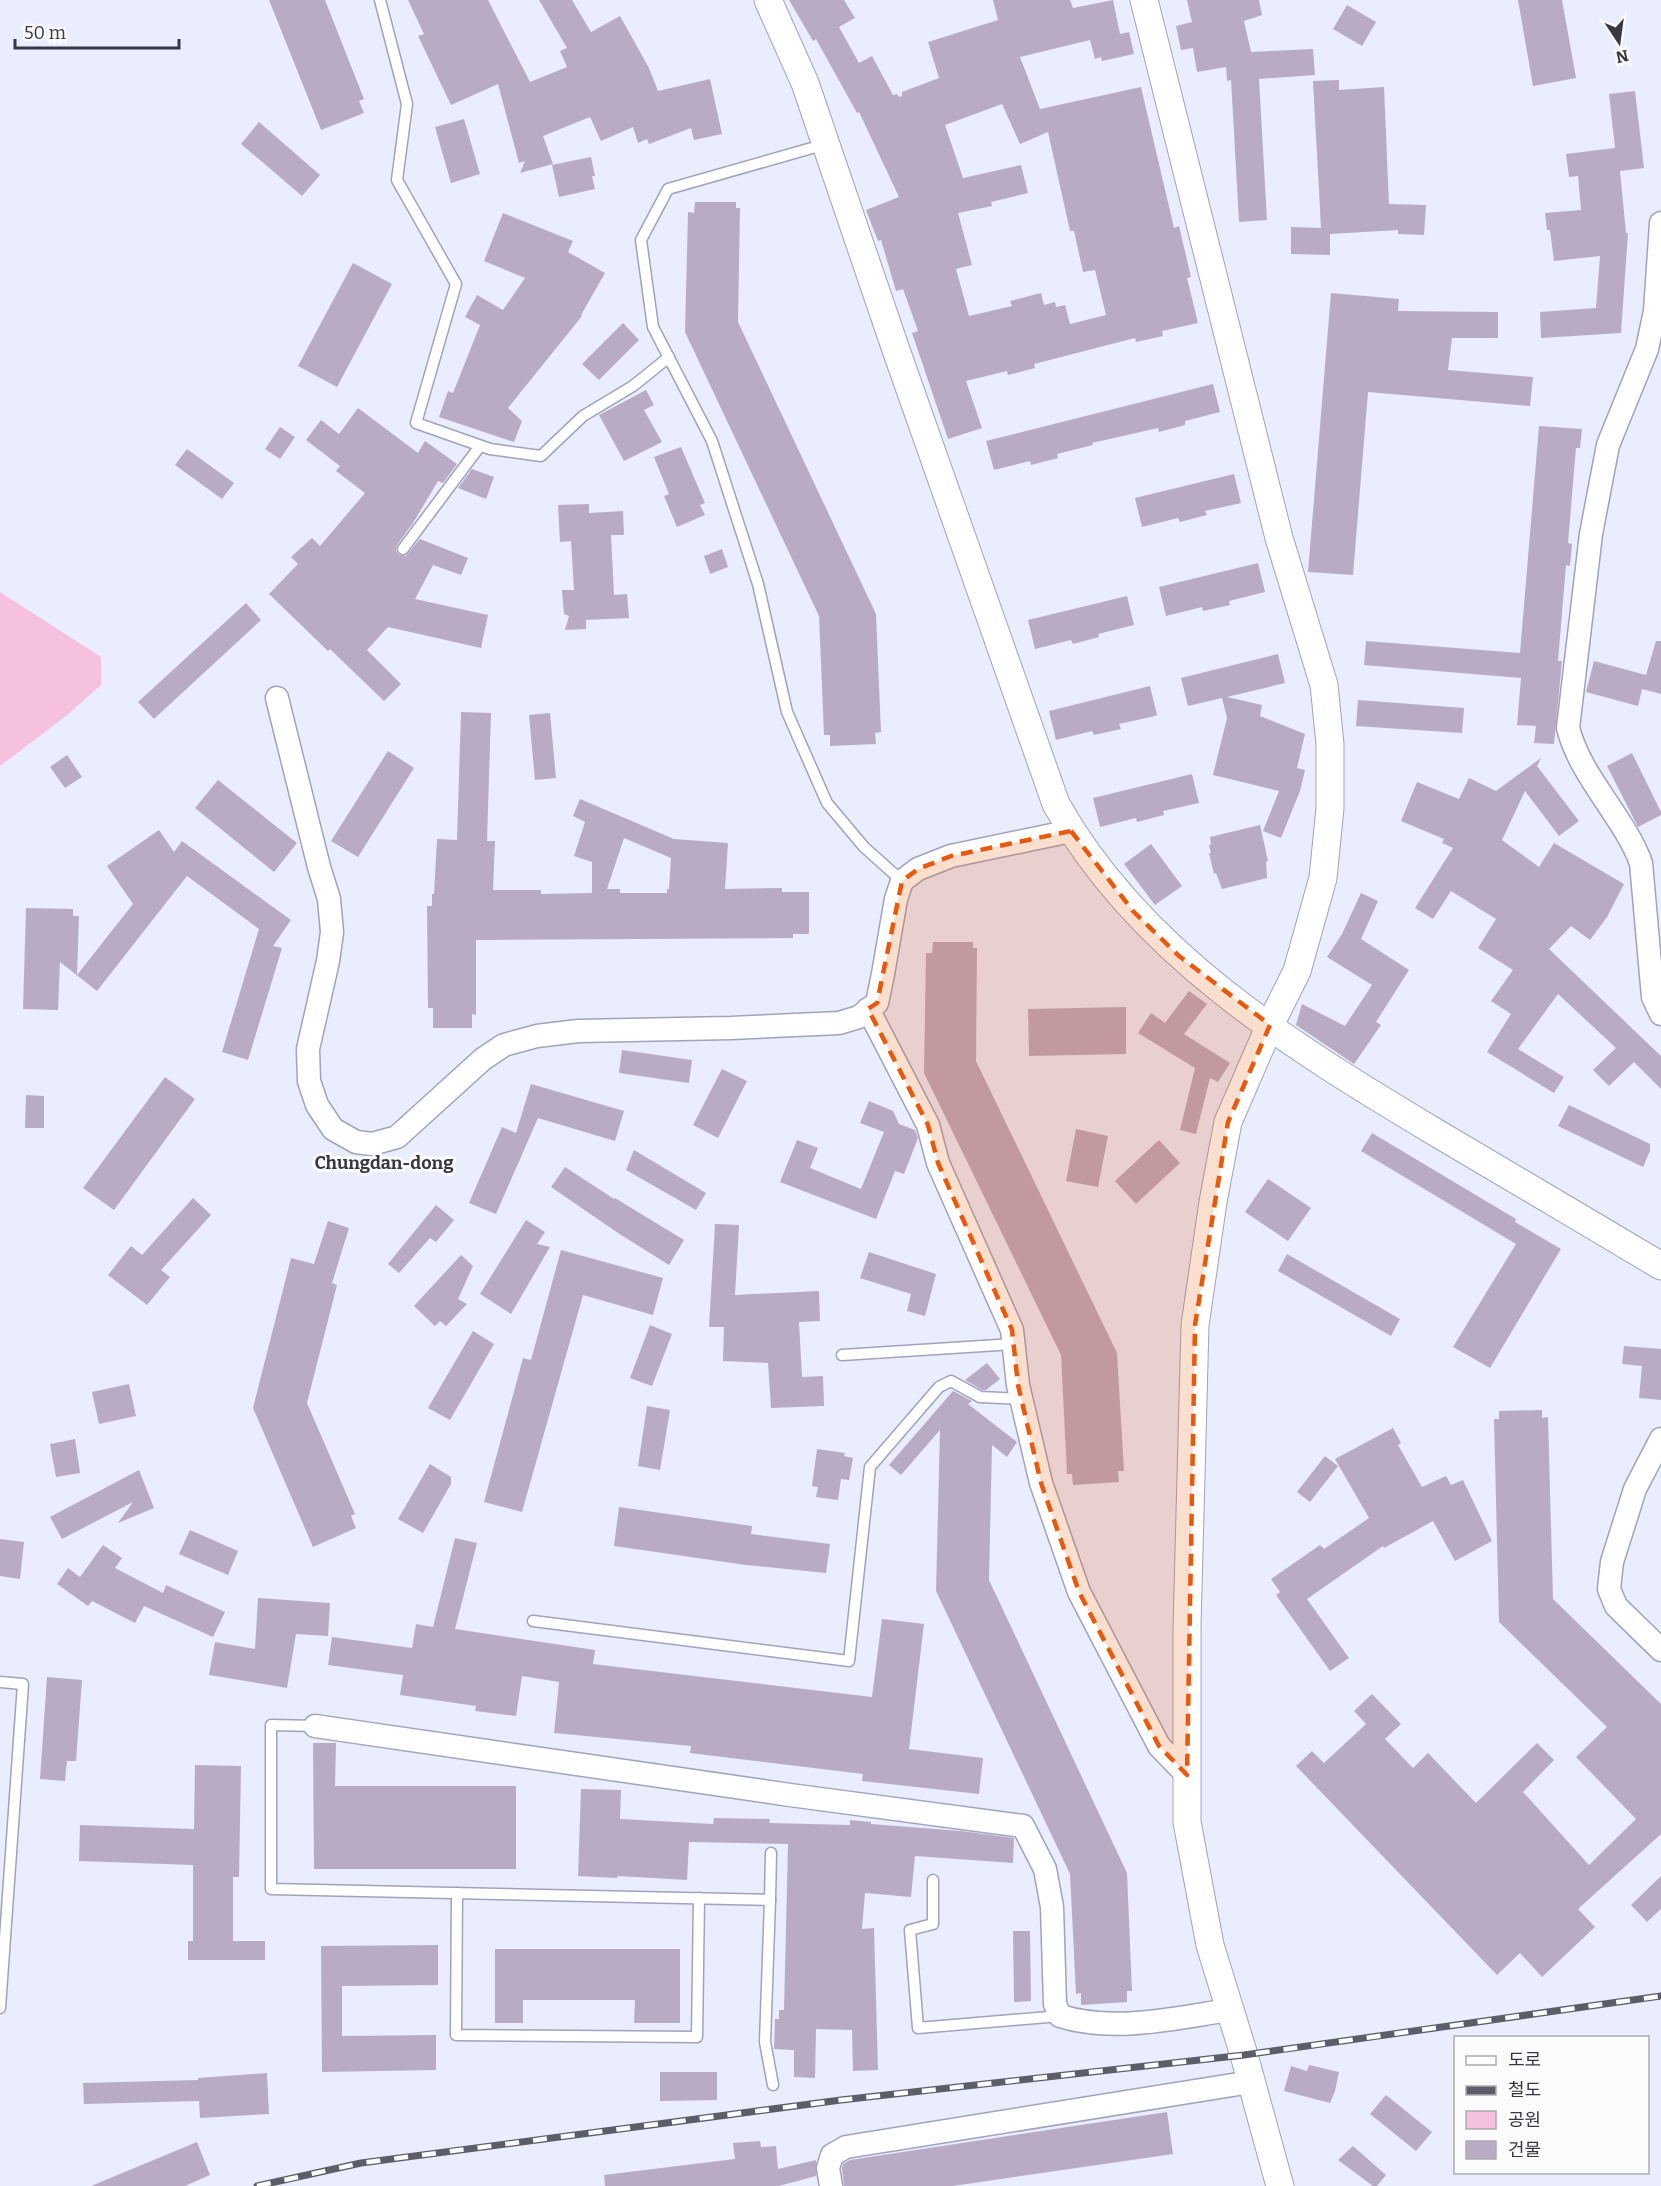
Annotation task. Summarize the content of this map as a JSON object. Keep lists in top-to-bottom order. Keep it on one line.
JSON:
{"districts":["Chungdan-dong"],"legend":["도로","철도","공원","건물"],"scale_bar":"50 m","north":"bottom"}
